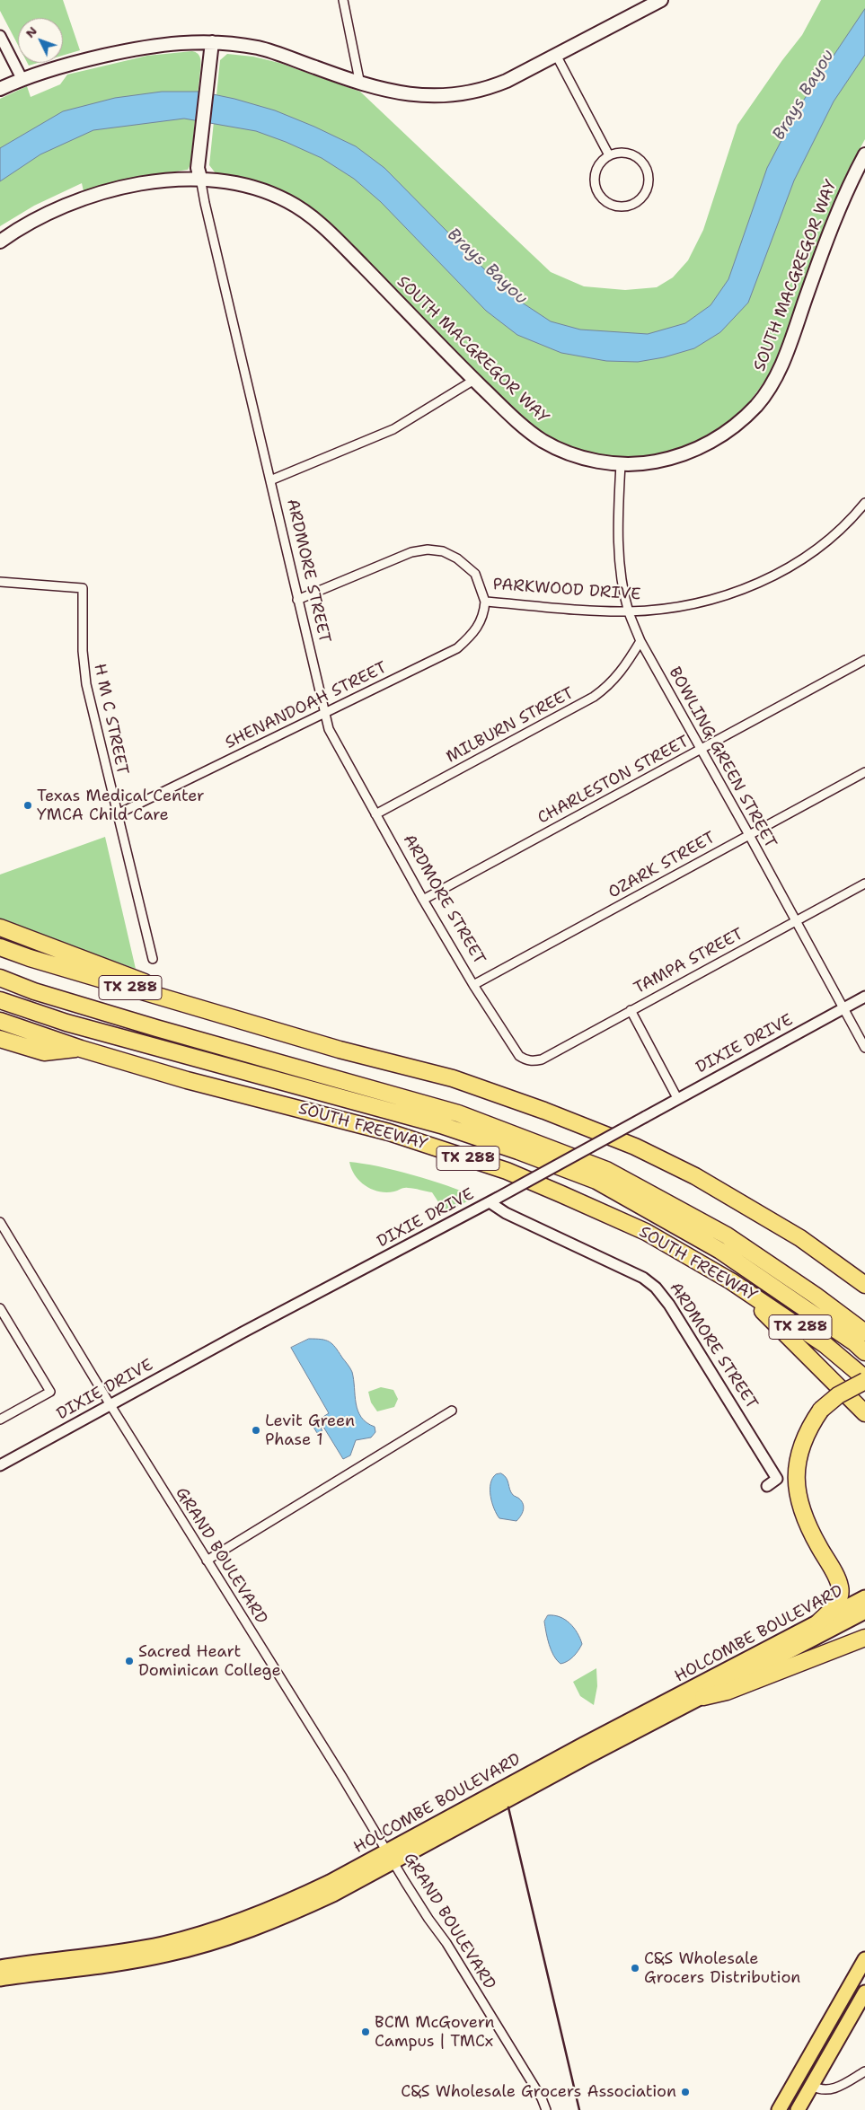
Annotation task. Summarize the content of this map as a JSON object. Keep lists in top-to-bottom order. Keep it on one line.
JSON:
{"streets":{"highway":["TX 288","SOUTH FREEWAY"],"main road":["SOUTH MACGREGOR WAY","ARDMORE STREET","HOLCOMBE BOULEVARD"],"street":["PARKWOOD DRIVE","SHENANDOAH STREET","H M C STREET","MILBURN STREET","BOWLING GREEN STREET","CHARLESTON STREET","OZARK STREET","TAMPA STREET","DIXIE DRIVE","GRAND BOULEVARD"]},"crossings":[["SOUTH MACGREGOR WAY","ARDMORE STREET"],["SOUTH MACGREGOR WAY","BOWLING GREEN STREET"],["ARDMORE STREET","PARKWOOD DRIVE"],["ARDMORE STREET","SHENANDOAH STREET"],["ARDMORE STREET","MILBURN STREET"],["ARDMORE STREET","CHARLESTON STREET"],["ARDMORE STREET","OZARK STREET"],["ARDMORE STREET","TAMPA STREET"],["ARDMORE STREET","DIXIE DRIVE"],["PARKWOOD DRIVE","SHENANDOAH STREET"],["PARKWOOD DRIVE","BOWLING GREEN STREET"],["SHENANDOAH STREET","H M C STREET"],["MILBURN STREET","BOWLING GREEN STREET"],["BOWLING GREEN STREET","CHARLESTON STREET"],["BOWLING GREEN STREET","OZARK STREET"],["BOWLING GREEN STREET","TAMPA STREET"],["BOWLING GREEN STREET","DIXIE DRIVE"],["DIXIE DRIVE","GRAND BOULEVARD"],["GRAND BOULEVARD","HOLCOMBE BOULEVARD"]],"water":["Brays Bayou"],"places":["Texas Medical Center YMCA Child Care","Levit Green Phase 1","Sacred Heart Dominican College","C&S Wholesale Grocers Distribution","BCM McGovern Campus | TMCx","C&S Wholesale Grocers Association"],"north":"top left"}
